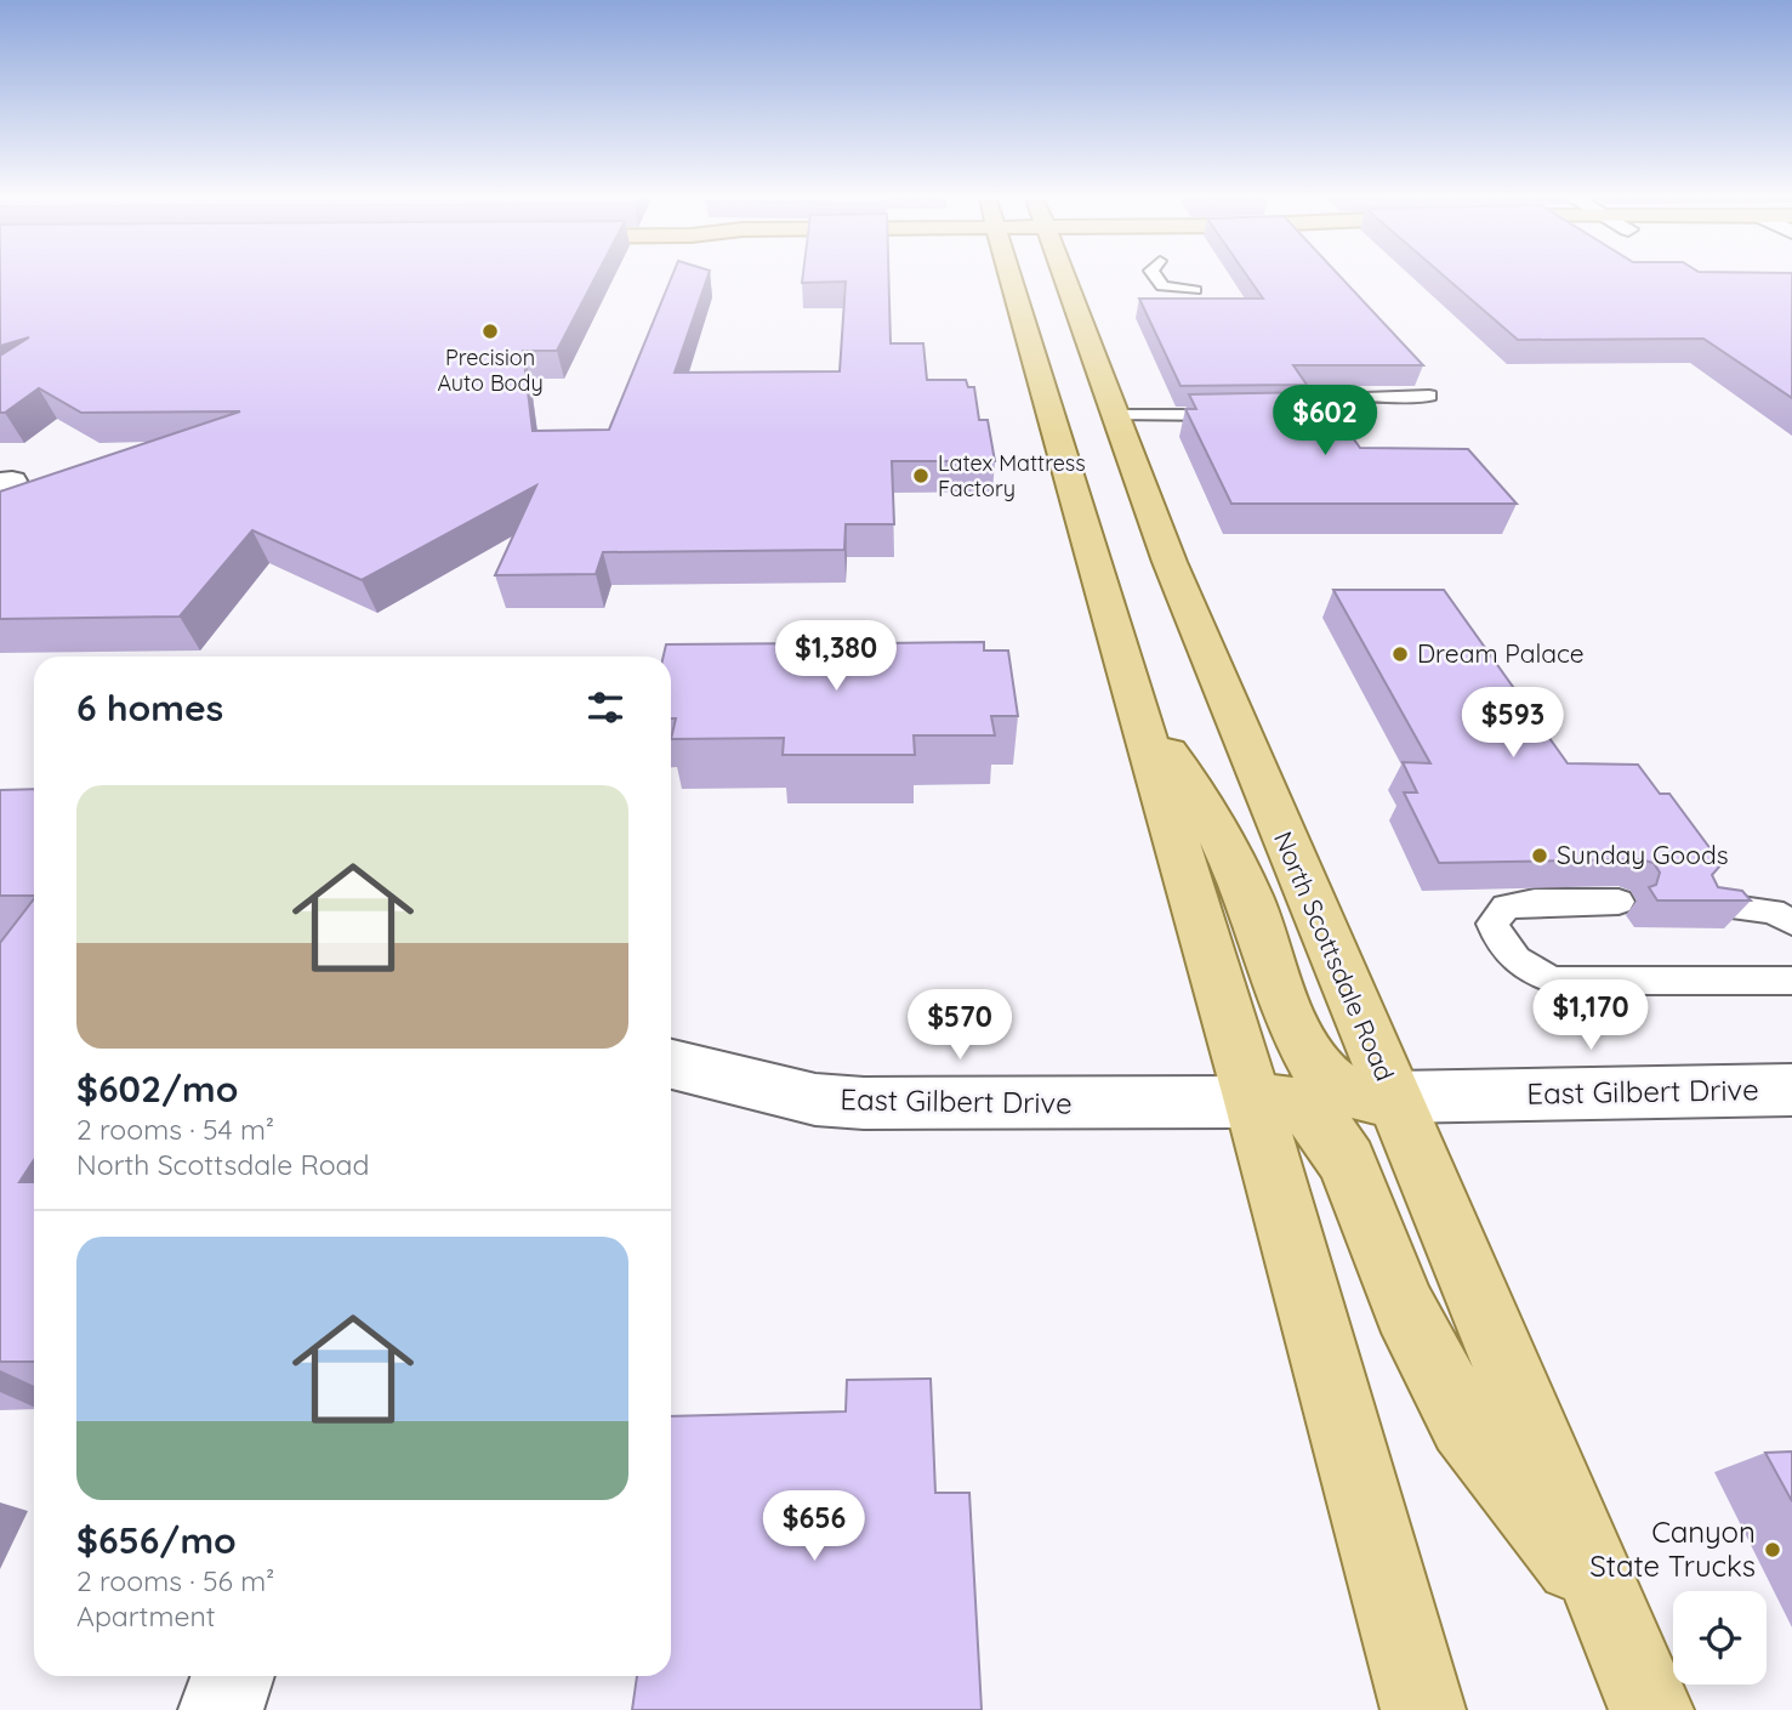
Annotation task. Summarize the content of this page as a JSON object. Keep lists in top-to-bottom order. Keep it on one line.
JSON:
{"streets":{"main road":["North Scottsdale Road"],"street":["East Gilbert Drive"]},"crossings":[["North Scottsdale Road","East Gilbert Drive"]],"places":["Precision Auto Body","Latex Mattress Factory","Dream Palace","Sunday Goods","Canyon State Trucks"],"page":{"price":["$602","$1,380","$593","$1,170","$570","$656"],"heading":"6 homes","list":[{"name":"$602/mo","note":"2 rooms · 54 m² · North Scottsdale Road"},{"name":"$656/mo","note":"2 rooms · 56 m² · Apartment"}]}}
